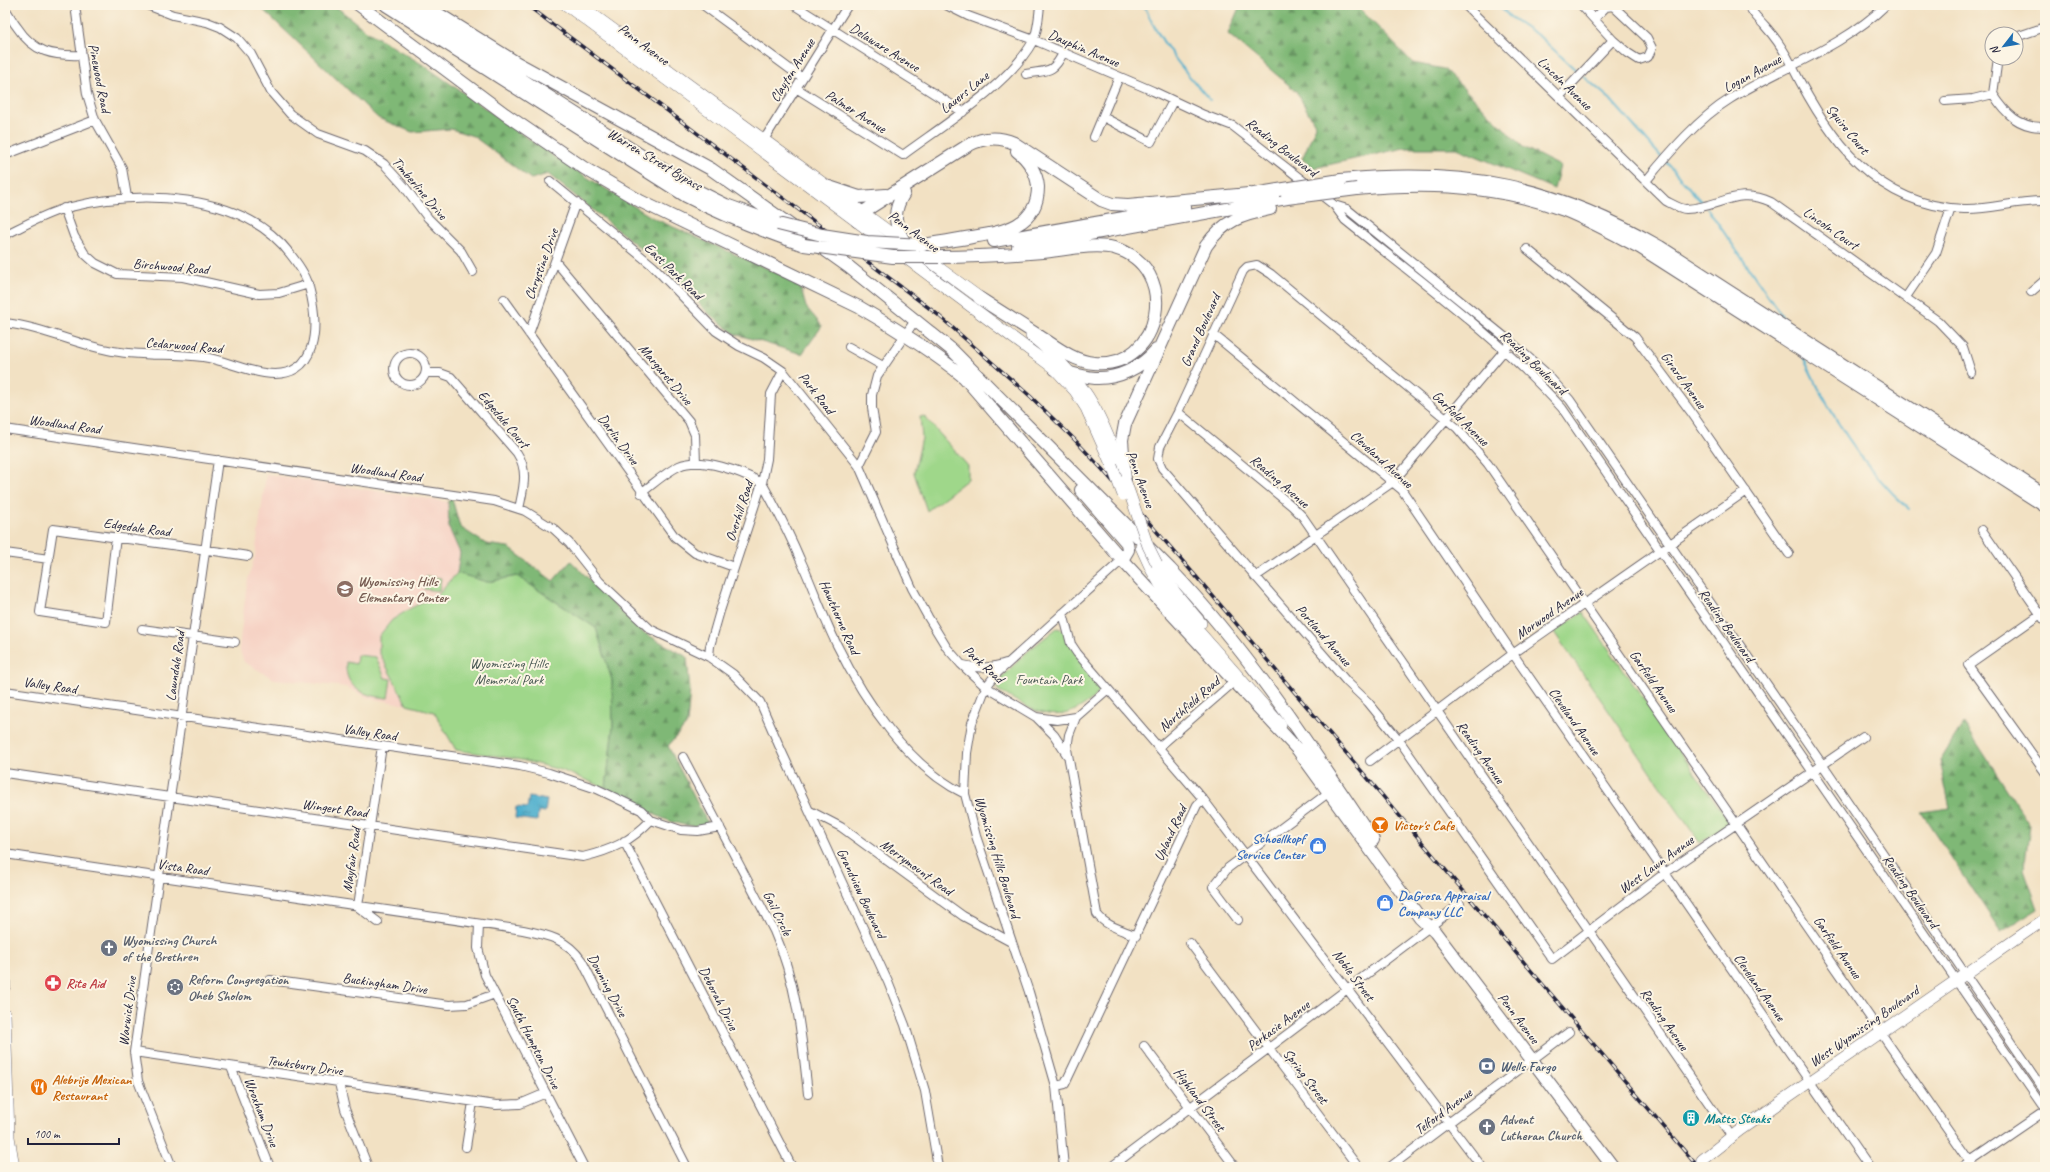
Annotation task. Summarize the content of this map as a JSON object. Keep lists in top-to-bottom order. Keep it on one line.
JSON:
{"streets":{"highway":["Penn Avenue","Warren Street Bypass"],"main road":["West Wyomissing Boulevard"],"street":["Delaware Avenue","Dauphin Avenue","Clayton Avenue","Logan Avenue","Pinewood Road","Lincoln Avenue","Lauers Lane","Palmer Avenue","Squire Court","Reading Boulevard","Timberline Drive","Lincoln Court","Chrystine Drive","Birchwood Road","East Park Road","Grand Boulevard","Cedarwood Road","Margaret Drive","Girard Avenue","Park Road","Garfield Avenue","Edgedale Court","Woodland Road","Darlin Drive","Cleveland Avenue","Reading Avenue","Overhill Road","Edgedale Road","Morwood Avenue","Hawthorne Road","Portland Avenue","Lawndale Road","Valley Road","Northfield Road","Wingert Road","Upland Road","Wyomissing Hills Boulevard","Mayfair Road","West Lawn Avenue","Vista Road","Merrymount Road","Grandview Boulevard","Gail Circle","Noble Street","Buckingham Drive","Downing Drive","Deborah Drive","Warwick Drive","Perkasie Avenue","South Hampton Drive","Tewksbury Drive","Spring Street","Highland Street","Telford Avenue","Wroxham Drive"]},"crossings":[["Penn Avenue","Clayton Avenue"],["Penn Avenue","Northfield Road"],["Penn Avenue","Wyomissing Hills Boulevard"],["Penn Avenue","Perkasie Avenue"],["Penn Avenue","Telford Avenue"],["Delaware Avenue","Clayton Avenue"],["Delaware Avenue","Lauers Lane"],["Dauphin Avenue","Lauers Lane"],["Dauphin Avenue","Reading Boulevard"],["Clayton Avenue","Palmer Avenue"],["Logan Avenue","Lincoln Avenue"],["Logan Avenue","Squire Court"],["Logan Avenue","Lincoln Court"],["Lincoln Avenue","Lincoln Court"],["Lauers Lane","Palmer Avenue"],["Reading Boulevard","Morwood Avenue"],["Reading Boulevard","West Lawn Avenue"],["Reading Boulevard","West Wyomissing Boulevard"],["Chrystine Drive","East Park Road"],["Chrystine Drive","Margaret Drive"],["Chrystine Drive","Darlin Drive"],["Birchwood Road","Cedarwood Road"],["East Park Road","Park Road"],["East Park Road","Overhill Road"],["Grand Boulevard","Garfield Avenue"],["Grand Boulevard","Cleveland Avenue"],["Grand Boulevard","Reading Avenue"],["Grand Boulevard","Portland Avenue"],["Girard Avenue","Morwood Avenue"],["Park Road","Overhill Road"],["Park Road","Wyomissing Hills Boulevard"],["Garfield Avenue","Morwood Avenue"],["Garfield Avenue","West Lawn Avenue"],["Garfield Avenue","West Wyomissing Boulevard"],["Edgedale Court","Woodland Road"],["Woodland Road","Overhill Road"],["Woodland Road","Lawndale Road"],["Woodland Road","Grandview Boulevard"],["Darlin Drive","Overhill Road"],["Cleveland Avenue","Morwood Avenue"],["Cleveland Avenue","West Lawn Avenue"],["Cleveland Avenue","West Wyomissing Boulevard"],["Reading Avenue","Morwood Avenue"],["Reading Avenue","Portland Avenue"],["Reading Avenue","West Lawn Avenue"],["Reading Avenue","West Wyomissing Boulevard"],["Overhill Road","Hawthorne Road"],["Overhill Road","Grandview Boulevard"],["Edgedale Road","Lawndale Road"],["Morwood Avenue","Portland Avenue"],["Hawthorne Road","Wyomissing Hills Boulevard"],["Portland Avenue","West Lawn Avenue"],["Lawndale Road","Valley Road"],["Lawndale Road","Wingert Road"],["Lawndale Road","Vista Road"],["Lawndale Road","Warwick Drive"],["Valley Road","Wingert Road"],["Valley Road","Mayfair Road"],["Valley Road","Gail Circle"],["Northfield Road","Upland Road"],["Wingert Road","Mayfair Road"],["Wingert Road","Deborah Drive"],["Upland Road","Wyomissing Hills Boulevard"],["Upland Road","Noble Street"],["Wyomissing Hills Boulevard","Merrymount Road"],["Mayfair Road","Vista Road"],["Mayfair Road","Downing Drive"],["Vista Road","Downing Drive"],["Vista Road","Warwick Drive"],["Merrymount Road","Grandview Boulevard"],["Noble Street","Perkasie Avenue"],["Noble Street","Telford Avenue"],["Buckingham Drive","South Hampton Drive"],["Downing Drive","South Hampton Drive"],["Warwick Drive","Tewksbury Drive"],["Perkasie Avenue","Spring Street"],["Perkasie Avenue","Highland Street"],["South Hampton Drive","Tewksbury Drive"],["Tewksbury Drive","Wroxham Drive"]],"parks":["Wyomissing Hills Memorial Park","Fountain Park"],"places":{"school or university":["Wyomissing Hills Elementary Center"],"bar":["Victor's Cafe"],"shop":["Schoellkopf Service Center","DaGrosa Appraisal Company LLC"],"church":["Wyomissing Church of the Brethren","Advent Lutheran Church"],"pharmacy":["Rite Aid"],"synagogue":["Reform Congregation Oheb Sholom"],"bank":["Wells Fargo"],"restaurant":["Alebrije Mexican Restaurant"],"building":["Matts Steaks"]},"scale_bar":"100 m","north":"bottom left"}
